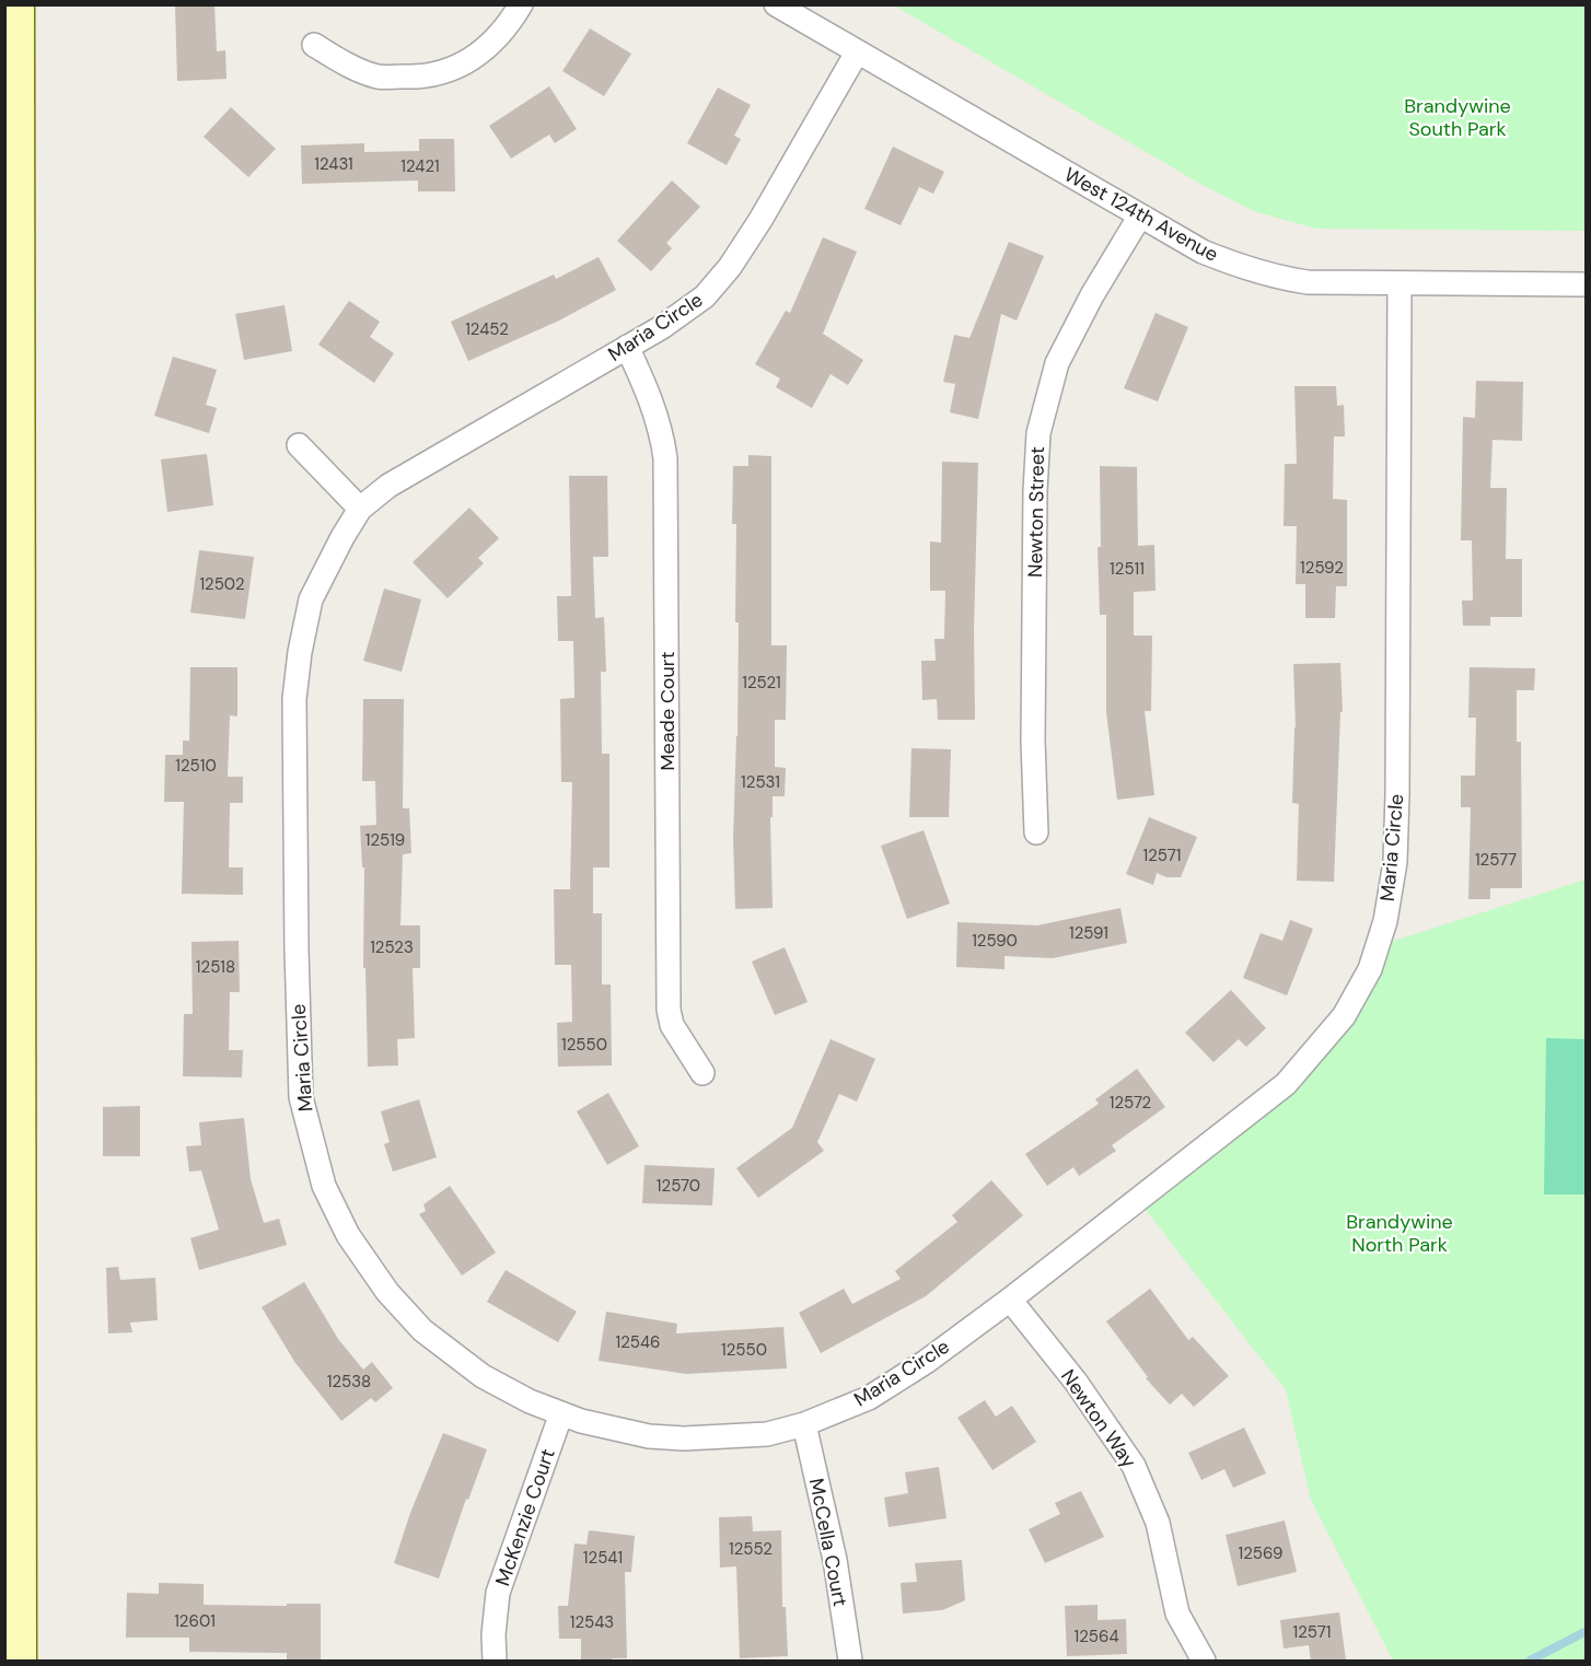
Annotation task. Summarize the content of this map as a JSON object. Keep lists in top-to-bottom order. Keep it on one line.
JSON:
{"streets":{"street":["West 124th Avenue","Maria Circle","Newton Street","Meade Court","Newton Way","McKenzie Court","McCella Court"]},"crossings":[["West 124th Avenue","Maria Circle"],["West 124th Avenue","Newton Street"],["Maria Circle","Meade Court"],["Maria Circle","Newton Way"],["Maria Circle","McKenzie Court"],["Maria Circle","McCella Court"]],"parks":["Brandywine South Park","Brandywine North Park"],"house_numbers":["12431","12421","12452","12592","12511","12502","12521","12510","12531","12519","12571","12577","12591","12590","12523","12518","12550","12572","12570","12546","12550","12538","12552","12569","12541","12601","12543","12571","12564"]}
